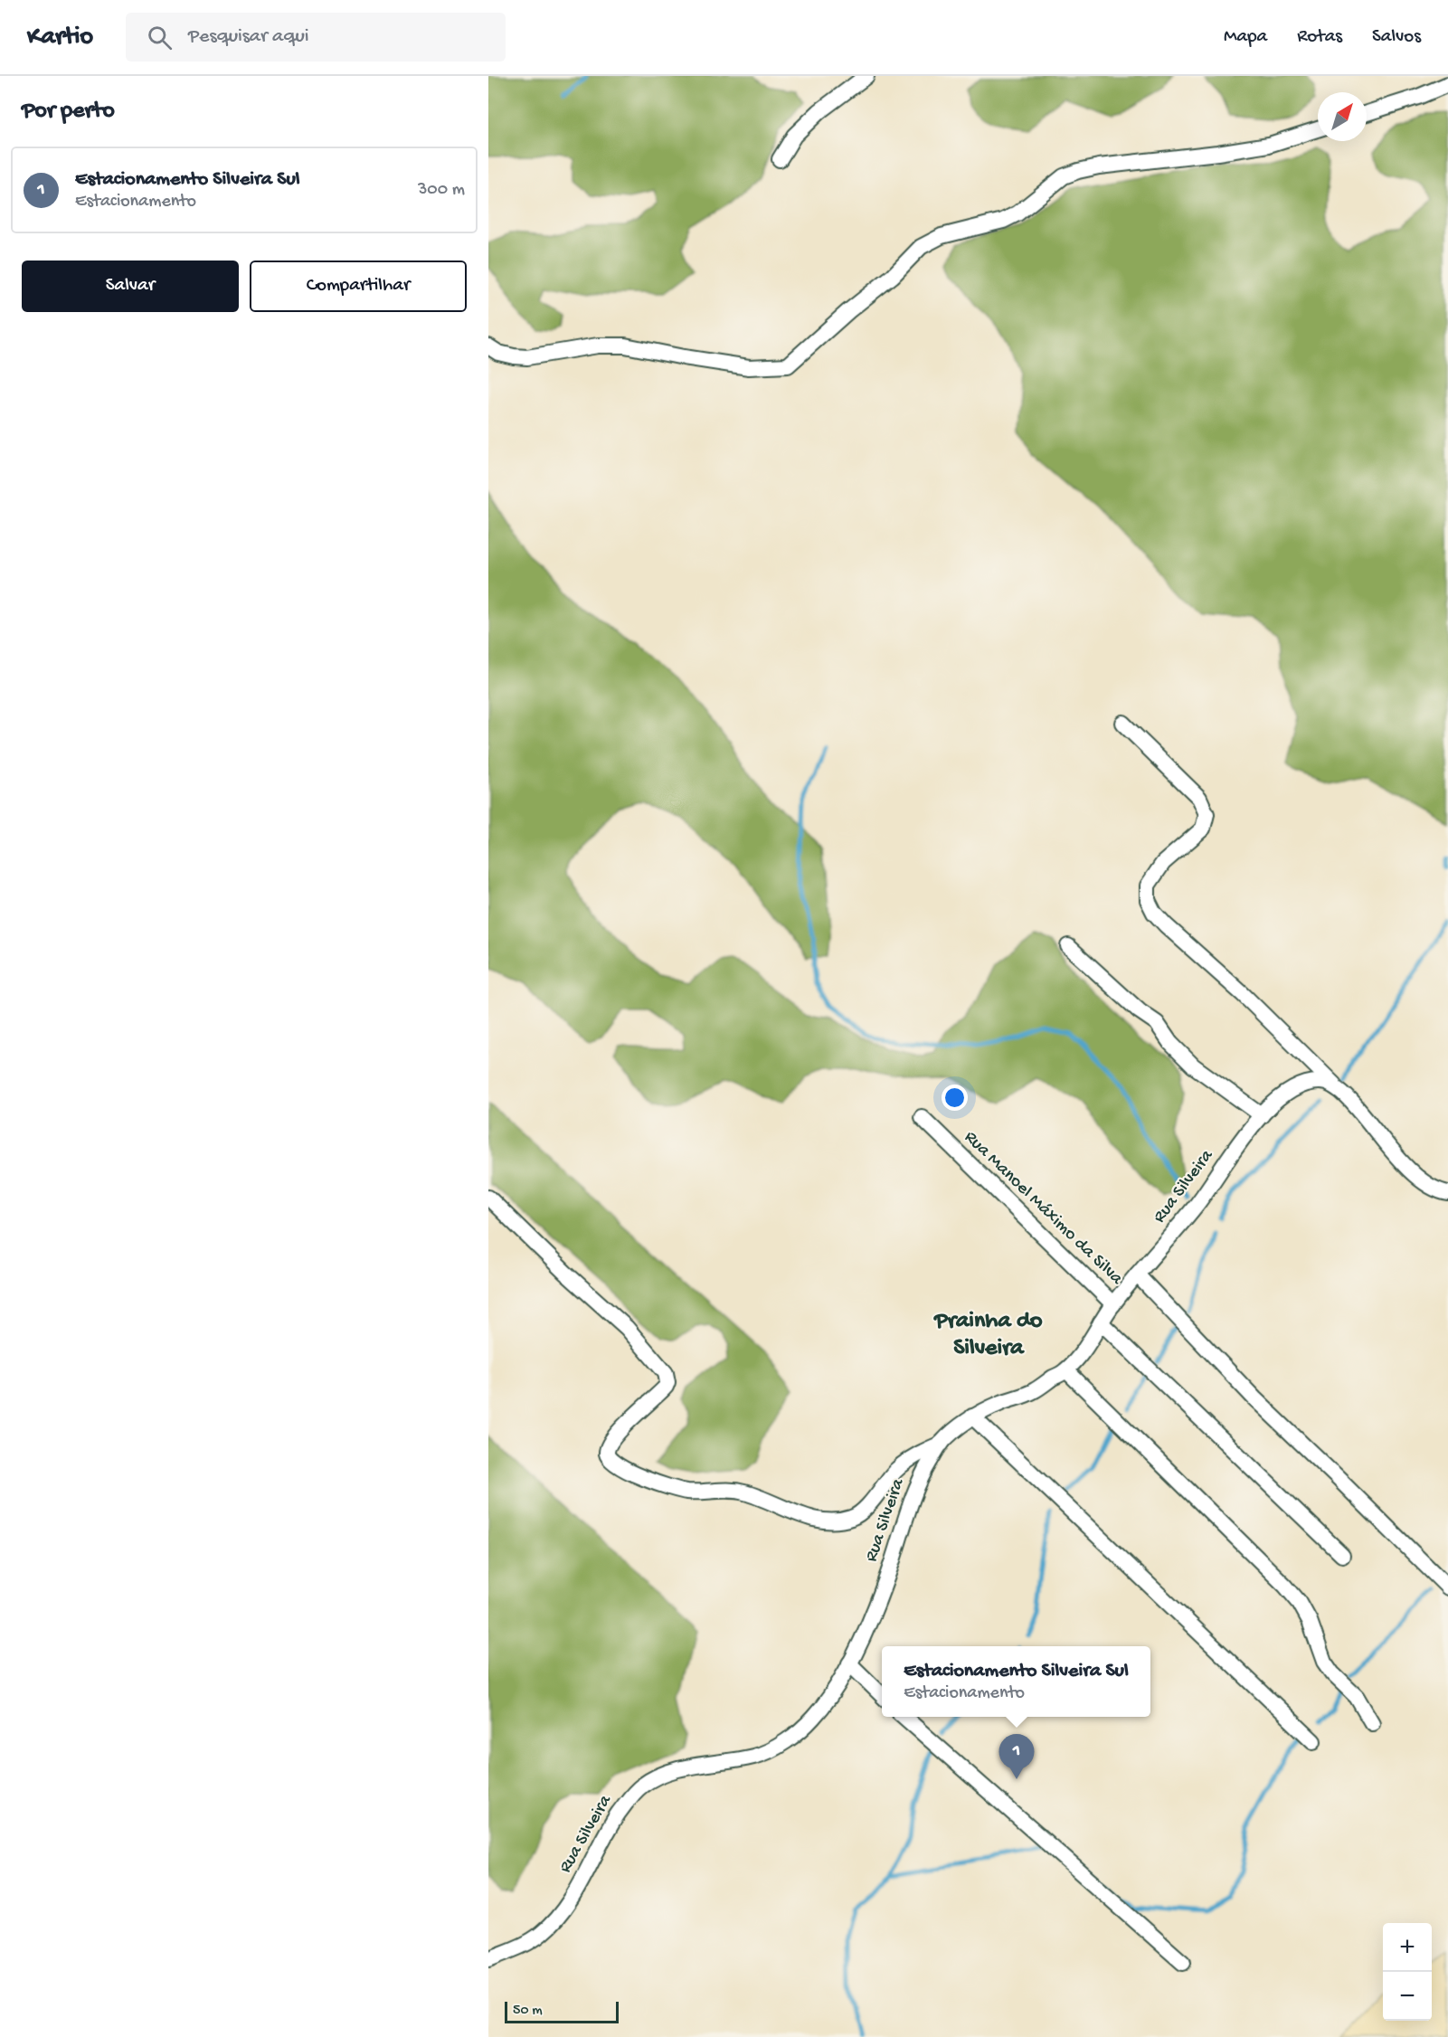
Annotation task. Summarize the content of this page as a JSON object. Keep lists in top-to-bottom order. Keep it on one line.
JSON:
{"streets":{"street":["Rua Silveira","Rua Manoel Máximo da Silva"]},"crossings":[["Rua Silveira","Rua Manoel Máximo da Silva"]],"districts":["Prainha do Silveira"],"scale_bar":"50 m","north":"top right","page":{"header":"Kartio","search":"Pesquisar aqui","nav":["Mapa","Rotas","Salvos"],"heading":"Por perto","list":[{"mark":"1","name":"Estacionamento Silveira Sul","note":"Estacionamento","value":"300 m"}],"buttons":["Salvar","Compartilhar"],"popup":["Estacionamento Silveira Sul","Estacionamento"],"pins":"1","map_buttons":["+","−"],"scale":"50 m"}}
